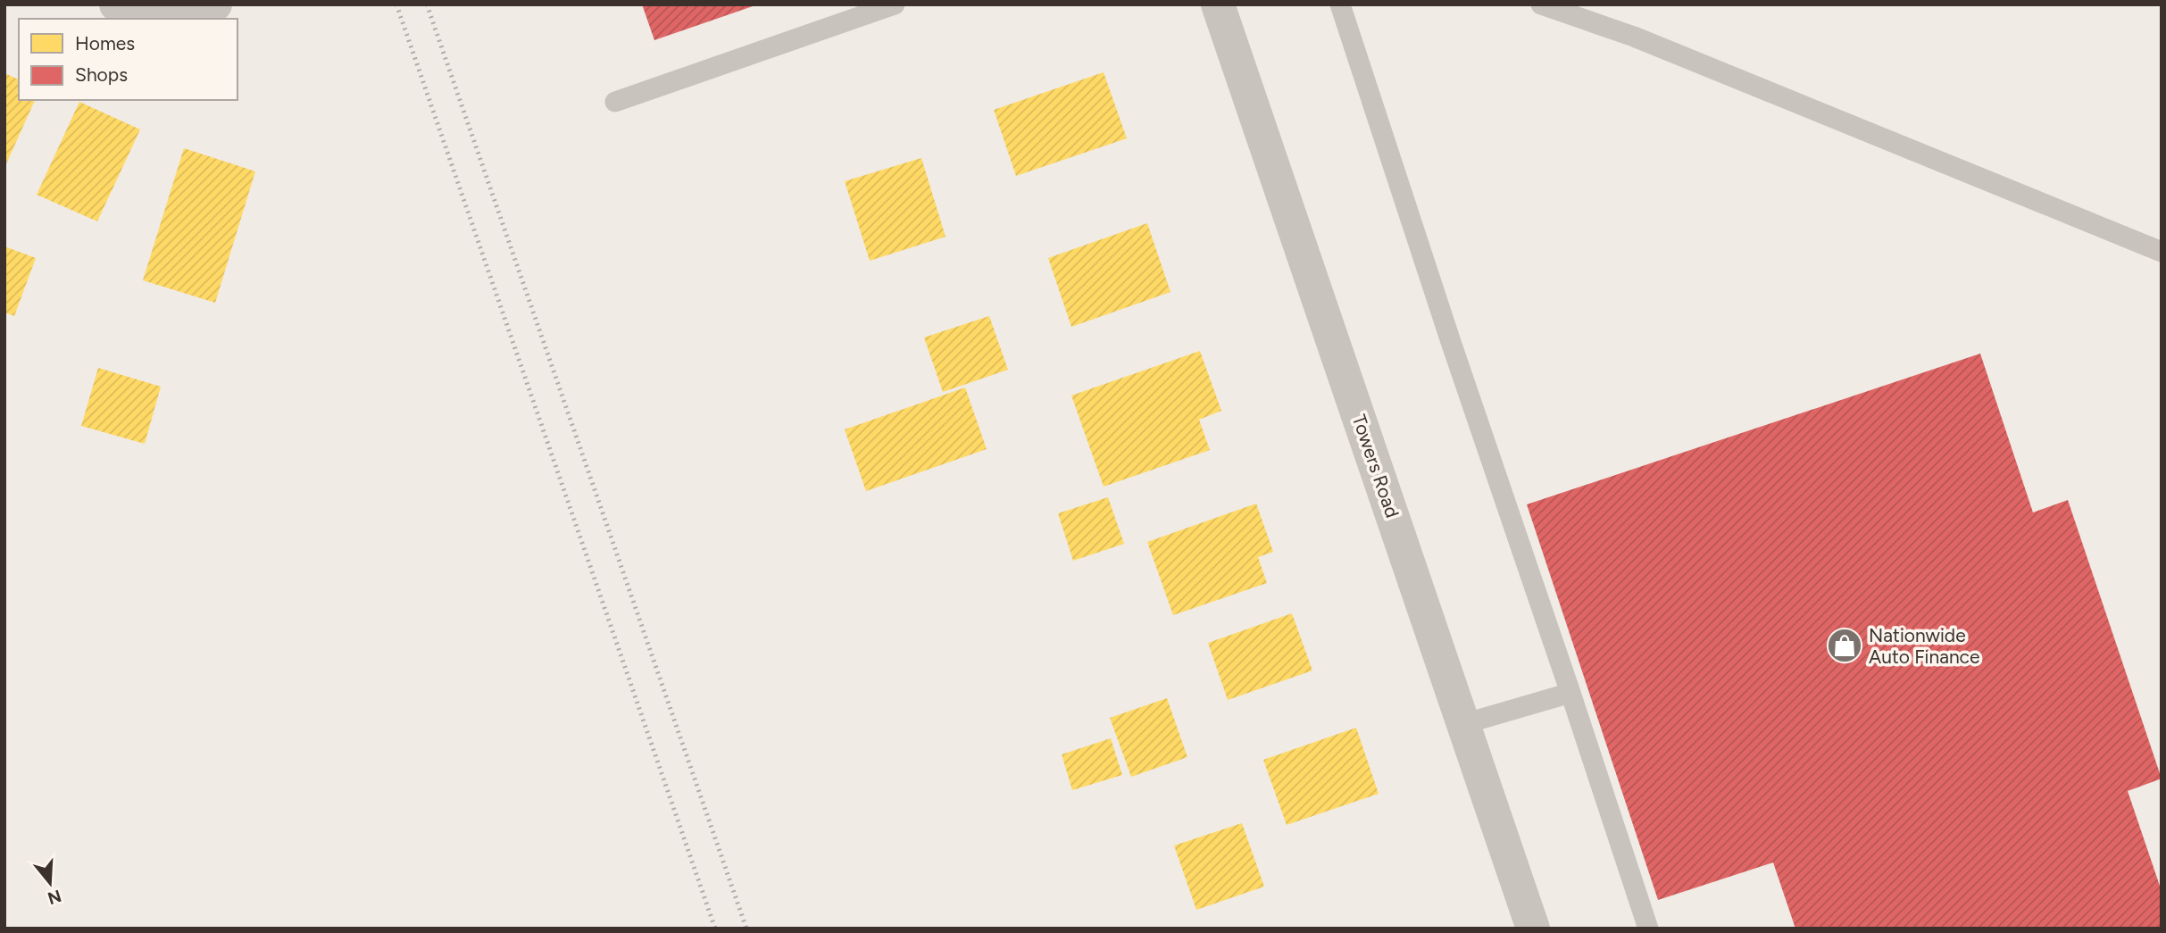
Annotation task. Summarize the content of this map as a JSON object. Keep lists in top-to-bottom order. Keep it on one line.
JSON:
{"streets":{"street":["Towers Road"]},"places":{"shop":["Nationwide Auto Finance"]},"legend":["Homes","Shops"],"north":"bottom"}
